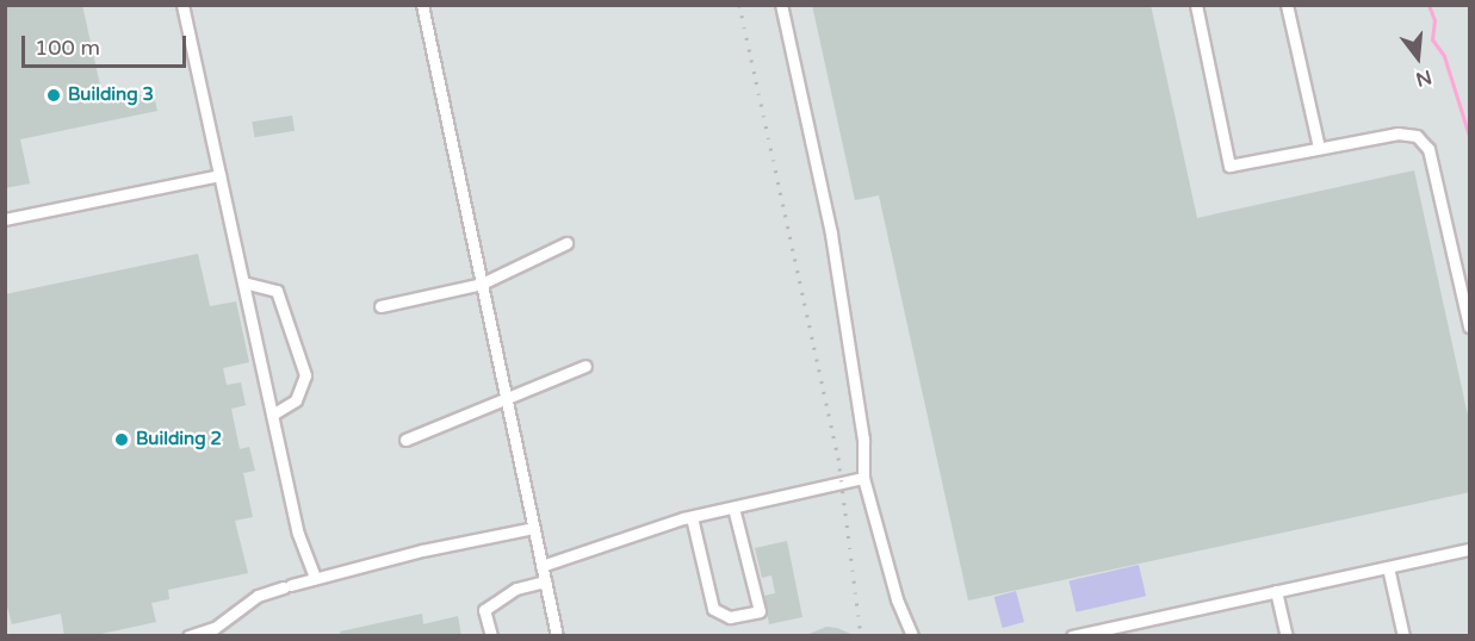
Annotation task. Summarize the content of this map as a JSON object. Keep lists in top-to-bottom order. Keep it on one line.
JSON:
{"places":["Building 3","Building 2"],"scale_bar":"100 m","north":"bottom"}
